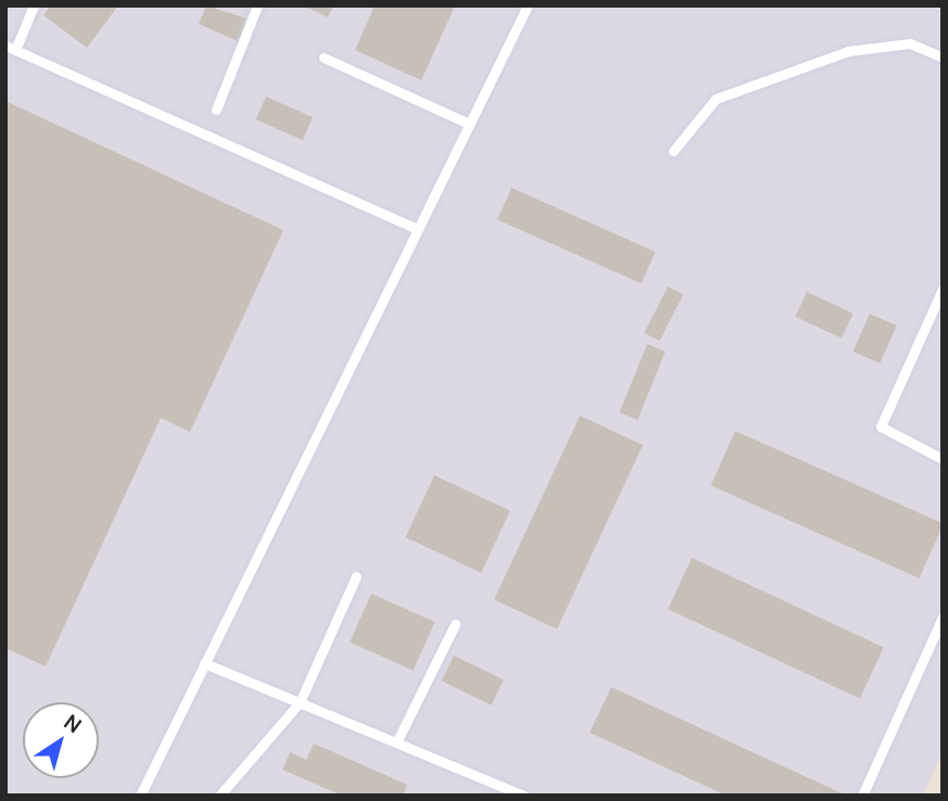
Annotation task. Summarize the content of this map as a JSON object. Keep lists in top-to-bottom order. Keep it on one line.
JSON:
{"north":"top right"}
